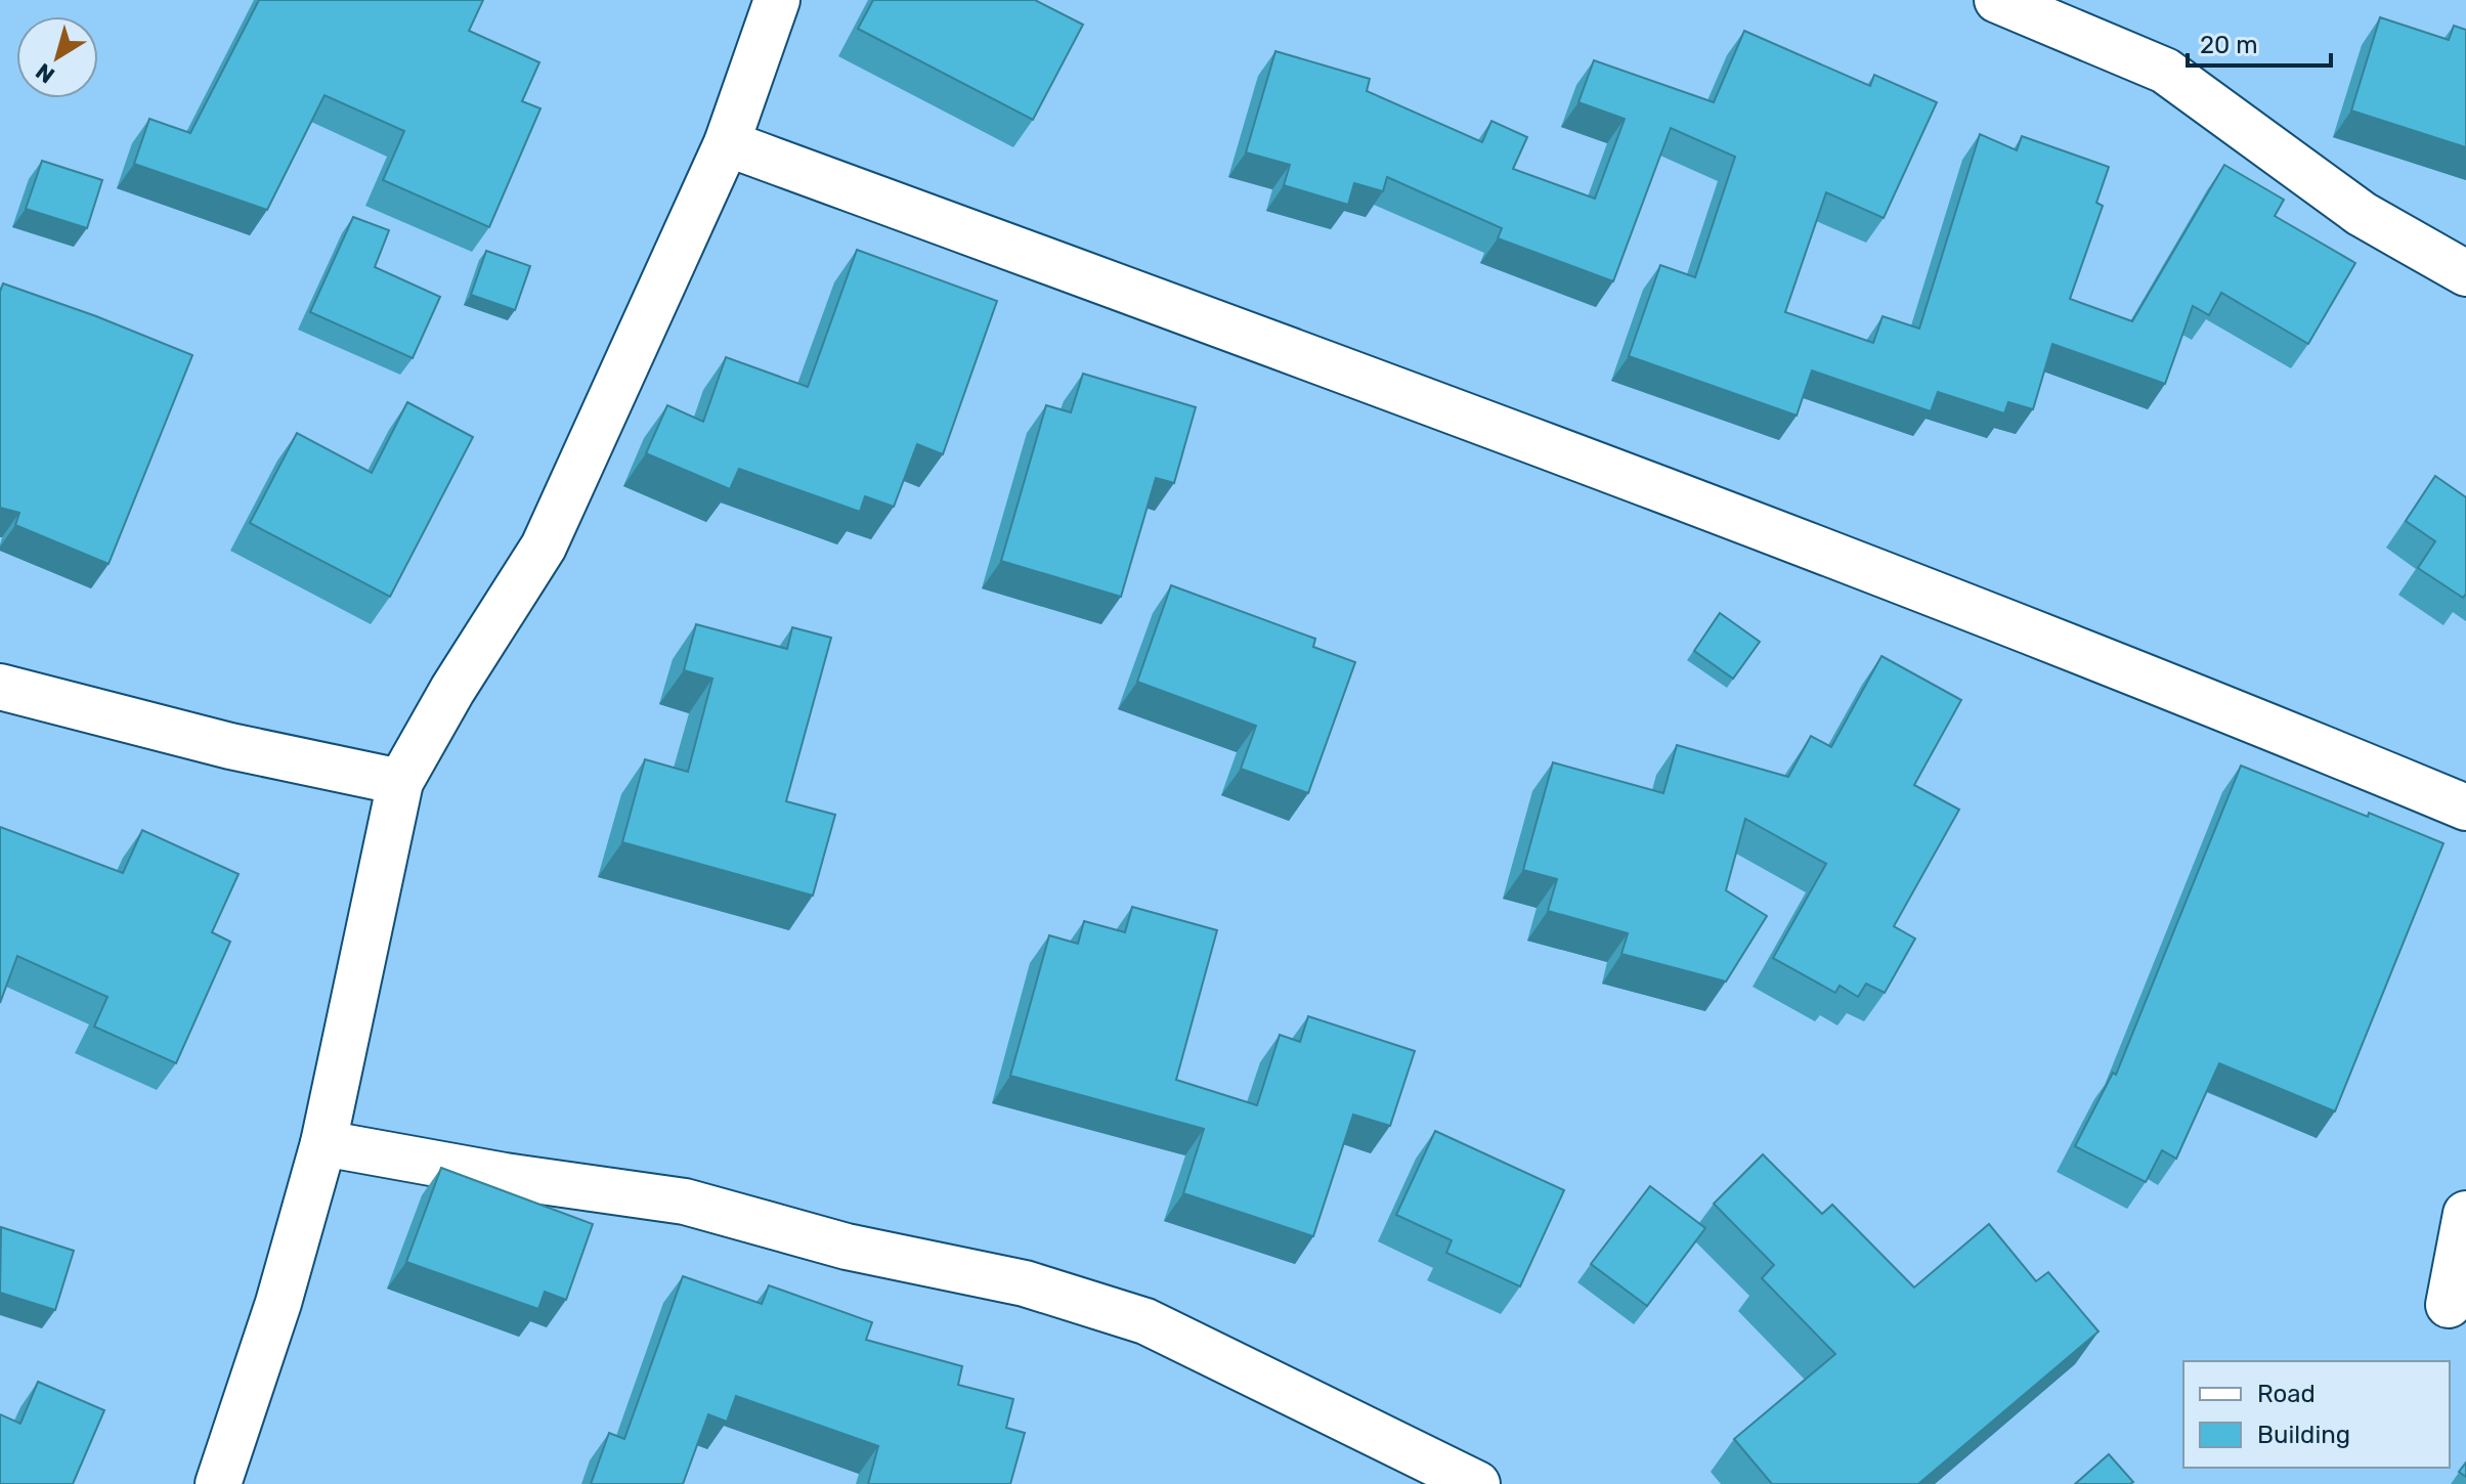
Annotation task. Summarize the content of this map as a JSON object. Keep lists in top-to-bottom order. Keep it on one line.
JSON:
{"legend":["Road","Building"],"scale_bar":"20 m","north":"bottom left"}
